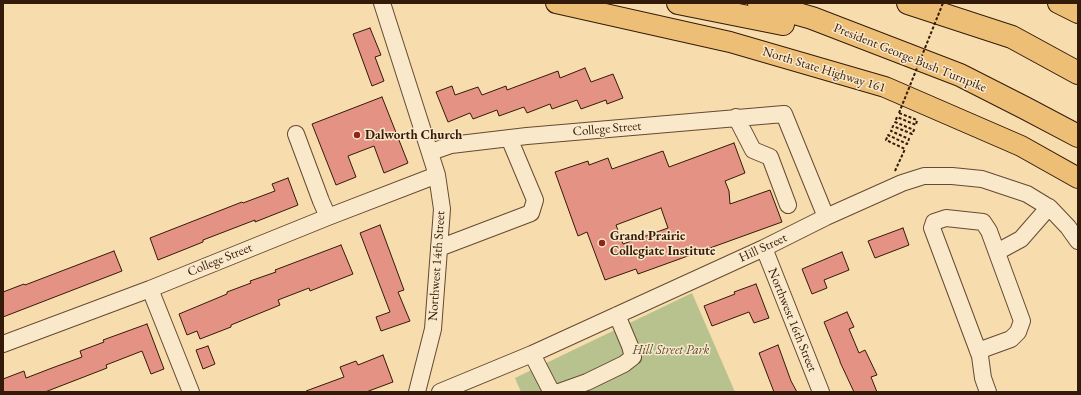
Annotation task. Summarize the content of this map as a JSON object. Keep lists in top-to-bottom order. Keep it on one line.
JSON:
{"streets":{"highway":["President George Bush Turnpike"],"main road":["North State Highway 161"],"street":["College Street","Hill Street","Northwest 14th Street","Northwest 16th Street"]},"crossings":[["College Street","Hill Street"],["College Street","Northwest 14th Street"],["Hill Street","Northwest 16th Street"]],"parks":["Hill Street Park"],"places":["Dalworth Church","Grand Prairie Collegiate Institute"]}
